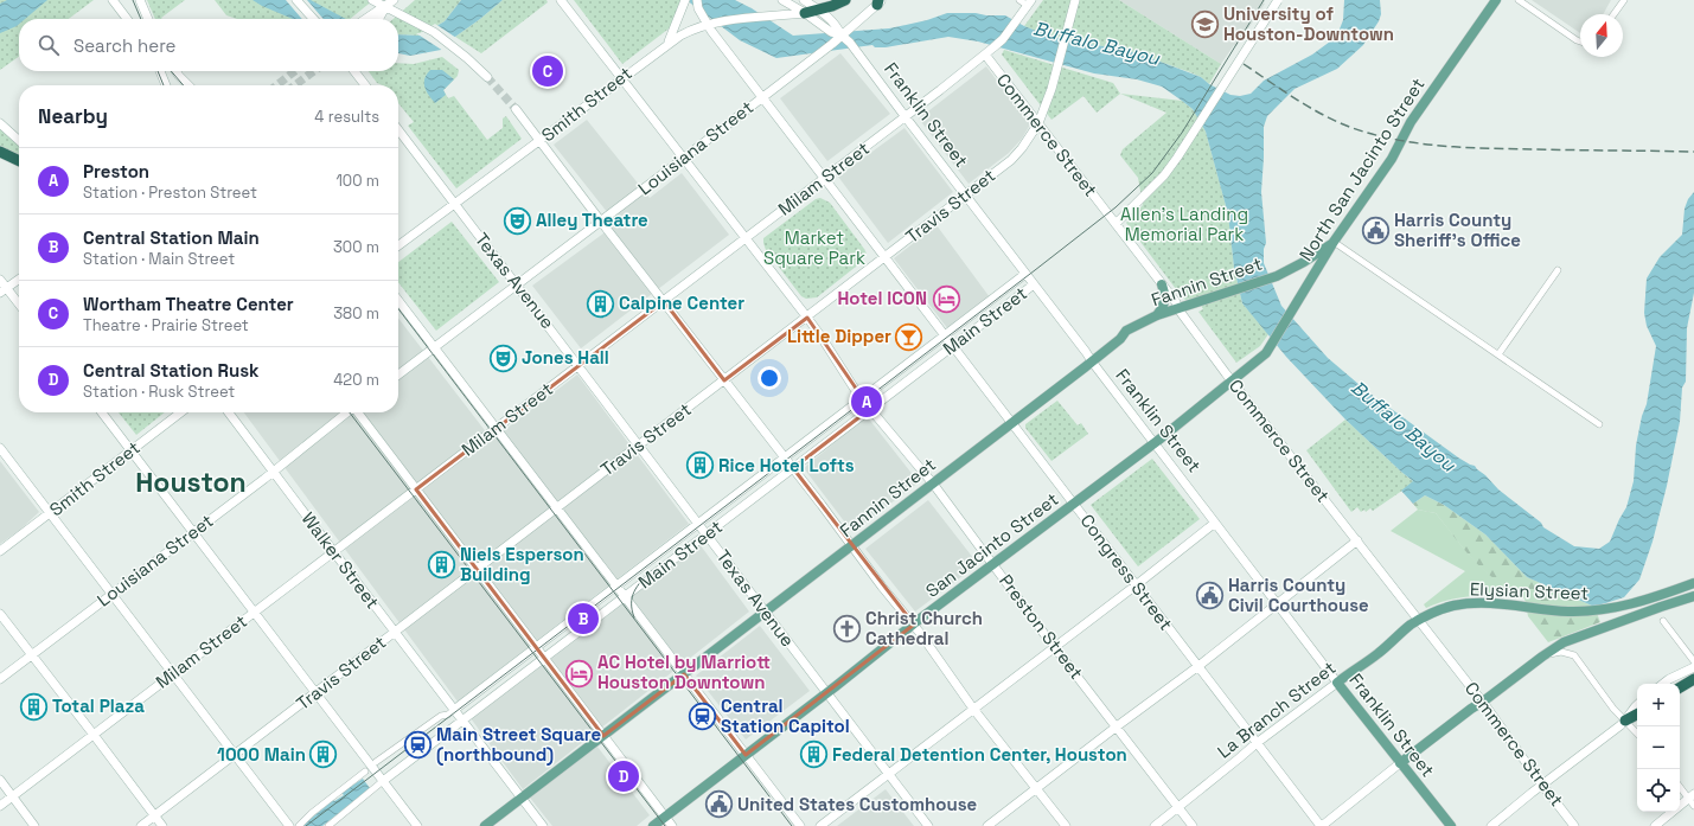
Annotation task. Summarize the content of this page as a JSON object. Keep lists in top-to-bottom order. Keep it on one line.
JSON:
{"streets":{"main road":["Smith Street","Franklin Street","Commerce Street","Louisiana Street","North San Jacinto Street","Milam Street","Travis Street","Texas Avenue","Fannin Street","Main Street","San Jacinto Street","Walker Street","Congress Street","Elysian Street","Preston Street","La Branch Street"]},"crossings":[["Smith Street","Franklin Street"],["Smith Street","Texas Avenue"],["Smith Street","Congress Street"],["Smith Street","Preston Street"],["Franklin Street","Louisiana Street"],["Franklin Street","Milam Street"],["Franklin Street","Travis Street"],["Franklin Street","Fannin Street"],["Franklin Street","Main Street"],["Franklin Street","San Jacinto Street"],["Franklin Street","Elysian Street"],["Franklin Street","La Branch Street"],["Commerce Street","Milam Street"],["Commerce Street","Travis Street"],["Commerce Street","Fannin Street"],["Commerce Street","San Jacinto Street"],["Commerce Street","Elysian Street"],["Commerce Street","La Branch Street"],["Louisiana Street","Texas Avenue"],["Louisiana Street","Walker Street"],["Louisiana Street","Congress Street"],["Louisiana Street","Preston Street"],["North San Jacinto Street","Fannin Street"],["North San Jacinto Street","San Jacinto Street"],["Milam Street","Texas Avenue"],["Milam Street","Walker Street"],["Milam Street","Congress Street"],["Milam Street","Preston Street"],["Travis Street","Texas Avenue"],["Travis Street","Walker Street"],["Travis Street","Congress Street"],["Travis Street","Preston Street"],["Texas Avenue","Fannin Street"],["Texas Avenue","Main Street"],["Texas Avenue","San Jacinto Street"],["Fannin Street","Walker Street"],["Fannin Street","Congress Street"],["Fannin Street","Preston Street"],["Main Street","Walker Street"],["Main Street","Congress Street"],["Main Street","Preston Street"],["San Jacinto Street","Congress Street"],["San Jacinto Street","Preston Street"],["Congress Street","La Branch Street"],["Elysian Street","La Branch Street"],["Preston Street","La Branch Street"]],"districts":["Houston"],"water":["Buffalo Bayou"],"parks":["Allen's Landing Memorial Park","Market Square Park"],"places":{"school or university":["University of Houston-Downtown"],"theatre":["Alley Theatre","Jones Hall"],"public building":["Harris County Sheriff's Office","Harris County Civil Courthouse","United States Customhouse"],"hotel":["Hotel ICON","AC Hotel by Marriott Houston Downtown"],"building":["Calpine Center","Rice Hotel Lofts","Niels Esperson Building","Total Plaza","1000 Main","Federal Detention Center, Houston"],"bar":["Little Dipper"],"church":["Christ Church Cathedral"],"station":["Central Station Capitol","Main Street Square (northbound)"]},"north":"top","page":{"search":"Search here","pins":["C","A","B","D"],"heading":["Nearby","4 results"],"list":[{"mark":"A","name":"Preston","note":"Station · Preston Street","value":"100 m"},{"mark":"B","name":"Central Station Main","note":"Station · Main Street","value":"300 m"},{"mark":"C","name":"Wortham Theatre Center","note":"Theatre · Prairie Street","value":"380 m"},{"mark":"D","name":"Central Station Rusk","note":"Station · Rusk Street","value":"420 m"}],"map_buttons":["+","−"]}}
